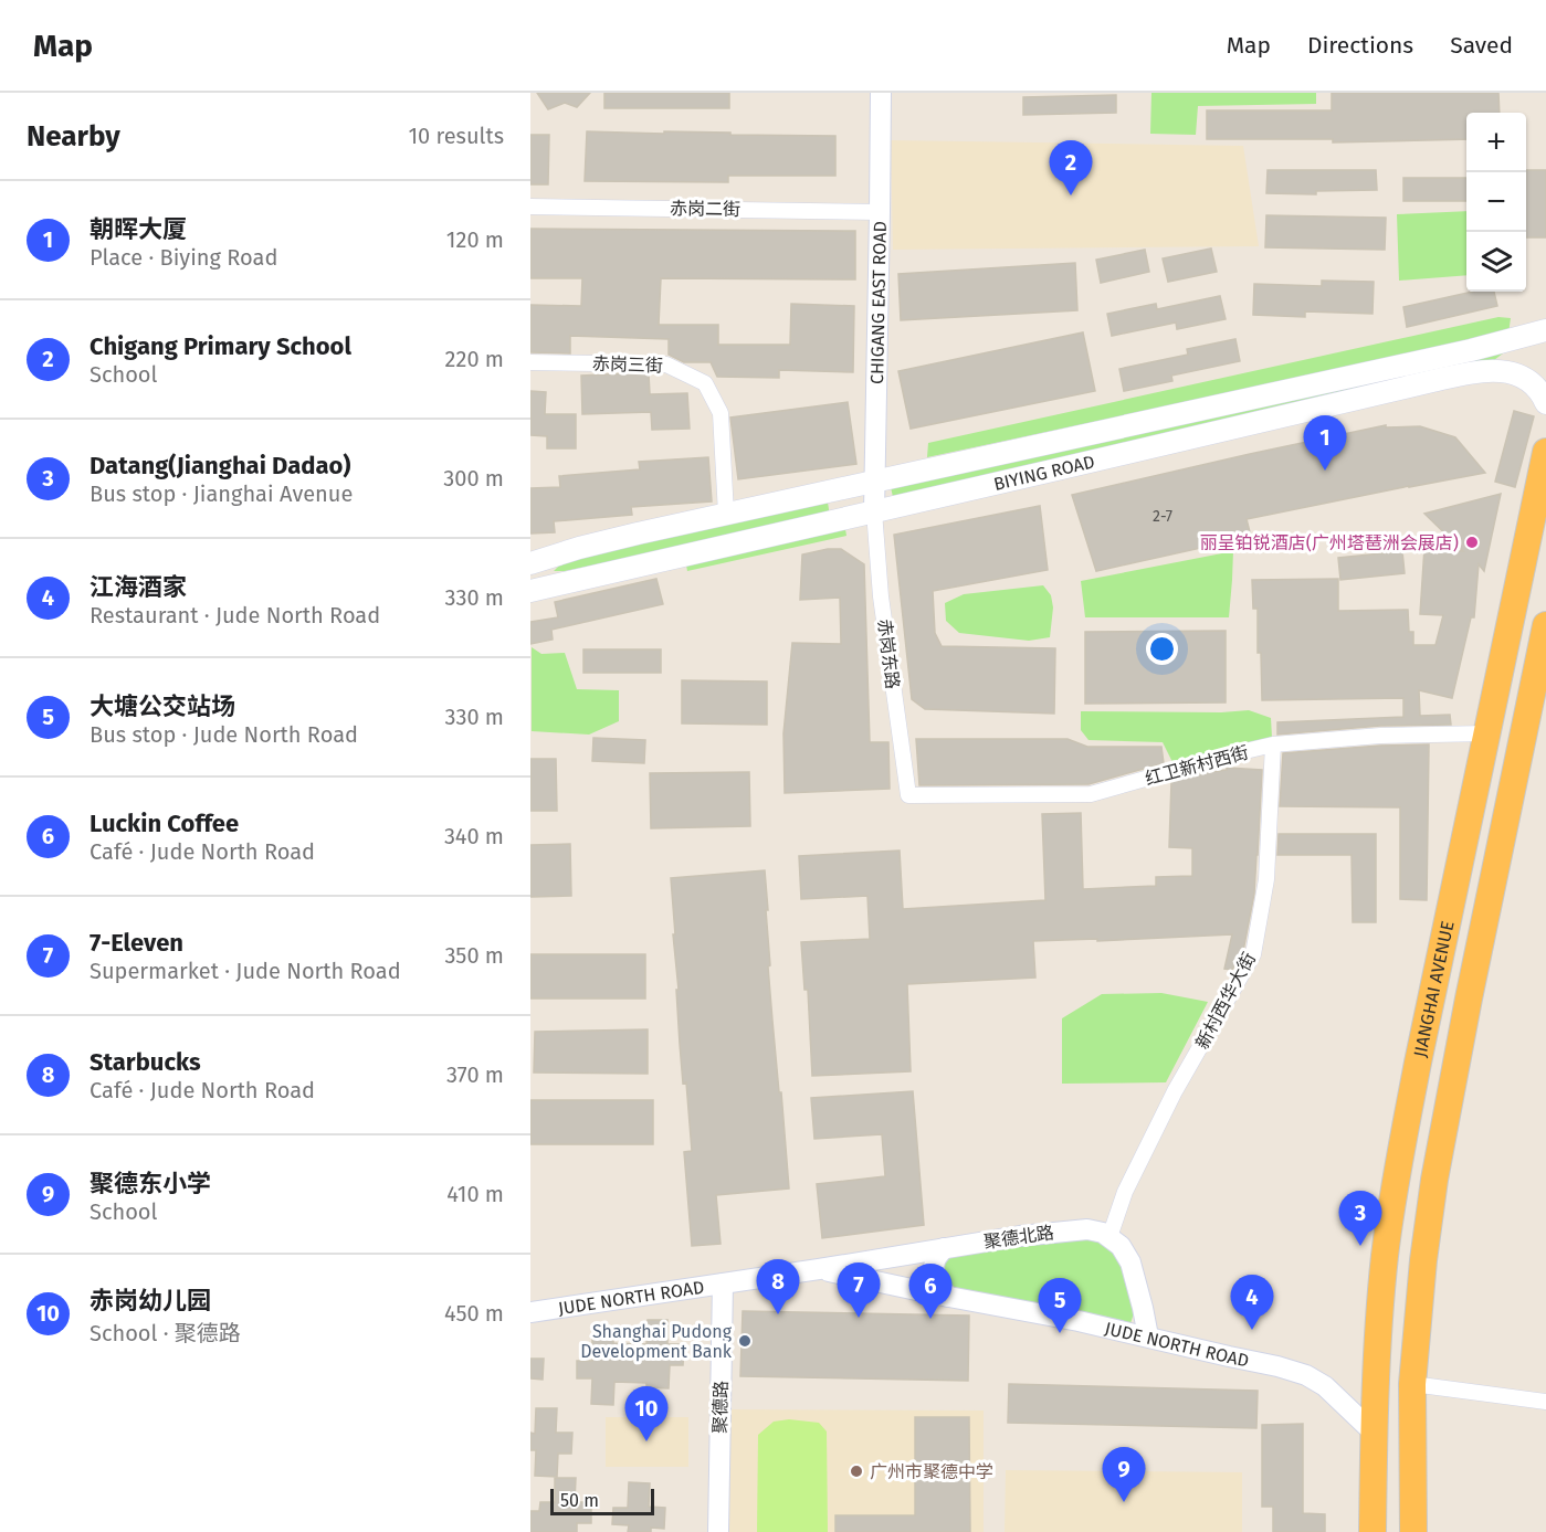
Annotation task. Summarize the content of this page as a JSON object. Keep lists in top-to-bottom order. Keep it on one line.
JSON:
{"streets":{"highway":["JIANGHAI AVENUE"],"main road":["BIYING ROAD"],"street":["赤岗二街","CHIGANG EAST ROAD","赤岗三街","赤岗东路","红卫新村西街","新村西华大街","聚德北路","JUDE NORTH ROAD","聚德路"]},"crossings":[["赤岗二街","CHIGANG EAST ROAD"],["CHIGANG EAST ROAD","BIYING ROAD"],["CHIGANG EAST ROAD","赤岗东路"],["赤岗三街","BIYING ROAD"],["BIYING ROAD","赤岗东路"],["赤岗东路","红卫新村西街"],["红卫新村西街","JIANGHAI AVENUE"],["红卫新村西街","新村西华大街"],["JIANGHAI AVENUE","JUDE NORTH ROAD"],["新村西华大街","聚德北路"],["聚德北路","JUDE NORTH ROAD"],["JUDE NORTH ROAD","聚德路"]],"places":["丽呈铂锐酒店(广州塔琶洲会展店)","Shanghai Pudong Development Bank","广州市聚德中学"],"house_numbers":["2-7"],"scale_bar":"50 m","page":{"header":"Map","nav":["Map","Directions","Saved"],"heading":["Nearby","10 results"],"map_buttons":["+","−"],"pins":["2","1","3","8","7","6","4","5","10","9"],"list":[{"mark":"1","name":"朝晖大厦","note":"Place · Biying Road","value":"120 m"},{"mark":"2","name":"Chigang Primary School","note":"School","value":"220 m"},{"mark":"3","name":"Datang(Jianghai Dadao)","note":"Bus stop · Jianghai Avenue","value":"300 m"},{"mark":"4","name":"江海酒家","note":"Restaurant · Jude North Road","value":"330 m"},{"mark":"5","name":"大塘公交站场","note":"Bus stop · Jude North Road","value":"330 m"},{"mark":"6","name":"Luckin Coffee","note":"Café · Jude North Road","value":"340 m"},{"mark":"7","name":"7-Eleven","note":"Supermarket · Jude North Road","value":"350 m"},{"mark":"8","name":"Starbucks","note":"Café · Jude North Road","value":"370 m"},{"mark":"9","name":"聚德东小学","note":"School","value":"410 m"},{"mark":"10","name":"赤岗幼儿园","note":"School · 聚德路","value":"450 m"}],"scale":"50 m"}}
